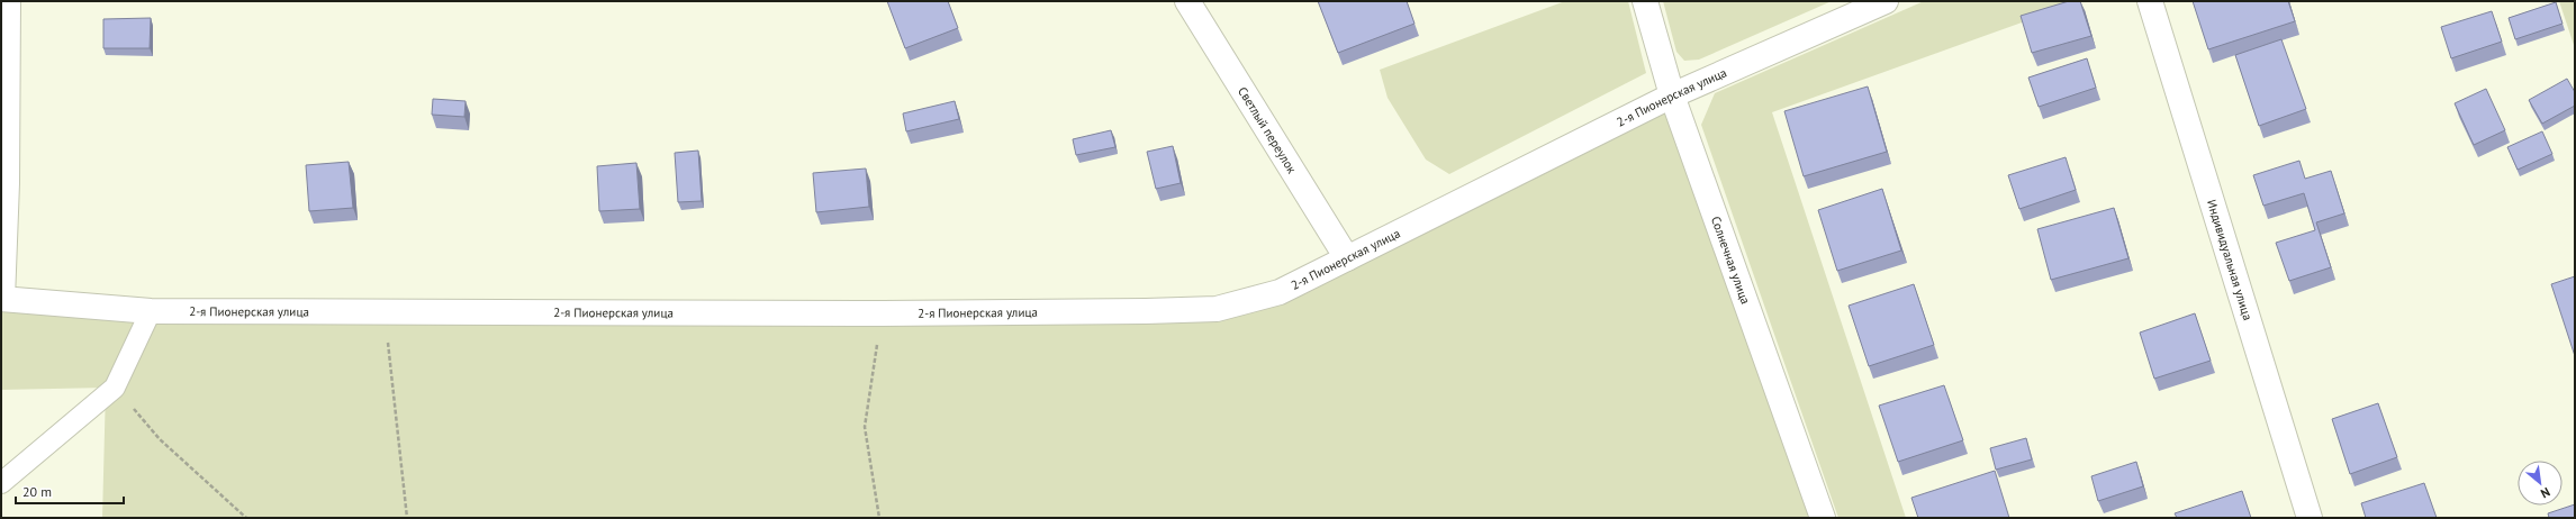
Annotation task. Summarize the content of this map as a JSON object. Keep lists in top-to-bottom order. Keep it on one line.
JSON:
{"streets":{"street":["2-я Пионерская улица","Светлый переулок","Индивидуальная улица","Солнечная улица"]},"crossings":[["2-я Пионерская улица","Светлый переулок"],["2-я Пионерская улица","Солнечная улица"]],"scale_bar":"20 m","north":"bottom right"}
